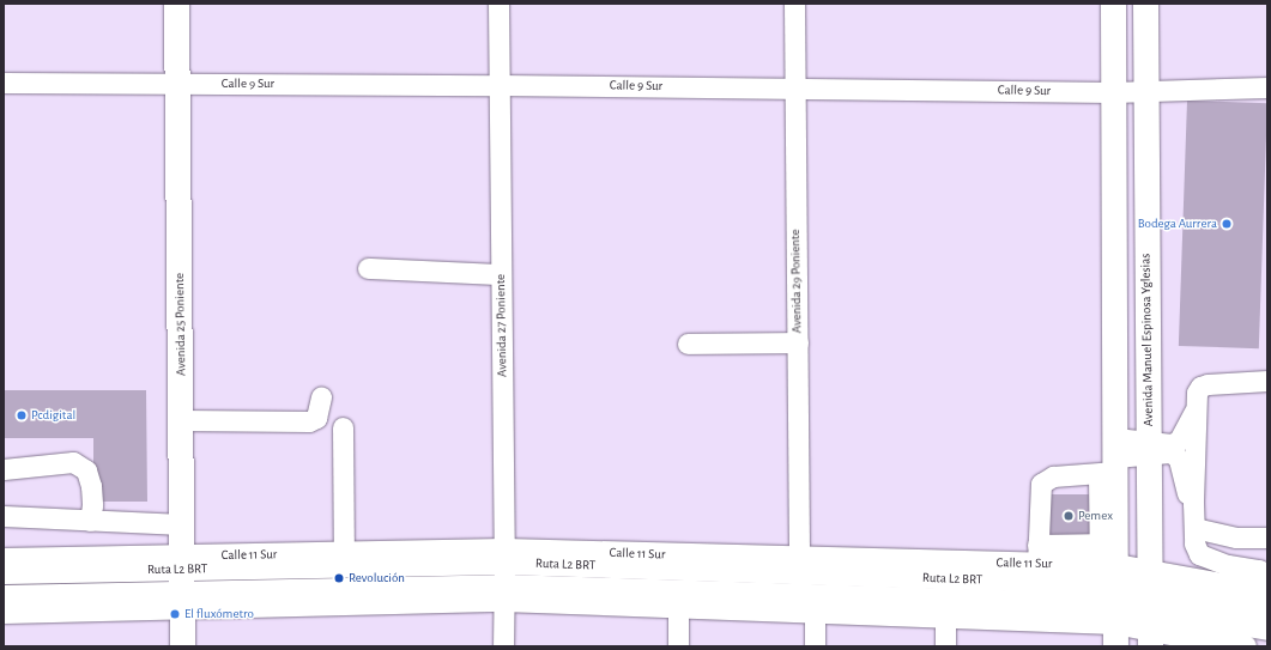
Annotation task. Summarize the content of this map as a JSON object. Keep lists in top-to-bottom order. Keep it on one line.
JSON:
{"streets":{"main road":["Avenida 25 Poniente","Avenida Manuel Espinosa Yglesias","Calle 11 Sur"],"street":["Calle 9 Sur","Avenida 29 Poniente","Avenida 27 Poniente","Ruta L2 BRT"]},"crossings":[["Calle 9 Sur","Avenida 29 Poniente"],["Calle 9 Sur","Avenida 25 Poniente"],["Calle 9 Sur","Avenida 27 Poniente"],["Calle 9 Sur","Avenida Manuel Espinosa Yglesias"],["Avenida 29 Poniente","Calle 11 Sur"],["Avenida 25 Poniente","Calle 11 Sur"],["Avenida 25 Poniente","Ruta L2 BRT"],["Avenida 27 Poniente","Calle 11 Sur"],["Avenida 27 Poniente","Ruta L2 BRT"],["Avenida Manuel Espinosa Yglesias","Calle 11 Sur"],["Calle 11 Sur","Ruta L2 BRT"]],"places":["Bodega Aurrera","Pcdigital","Pemex","Revolución","El fluxómetro"]}
